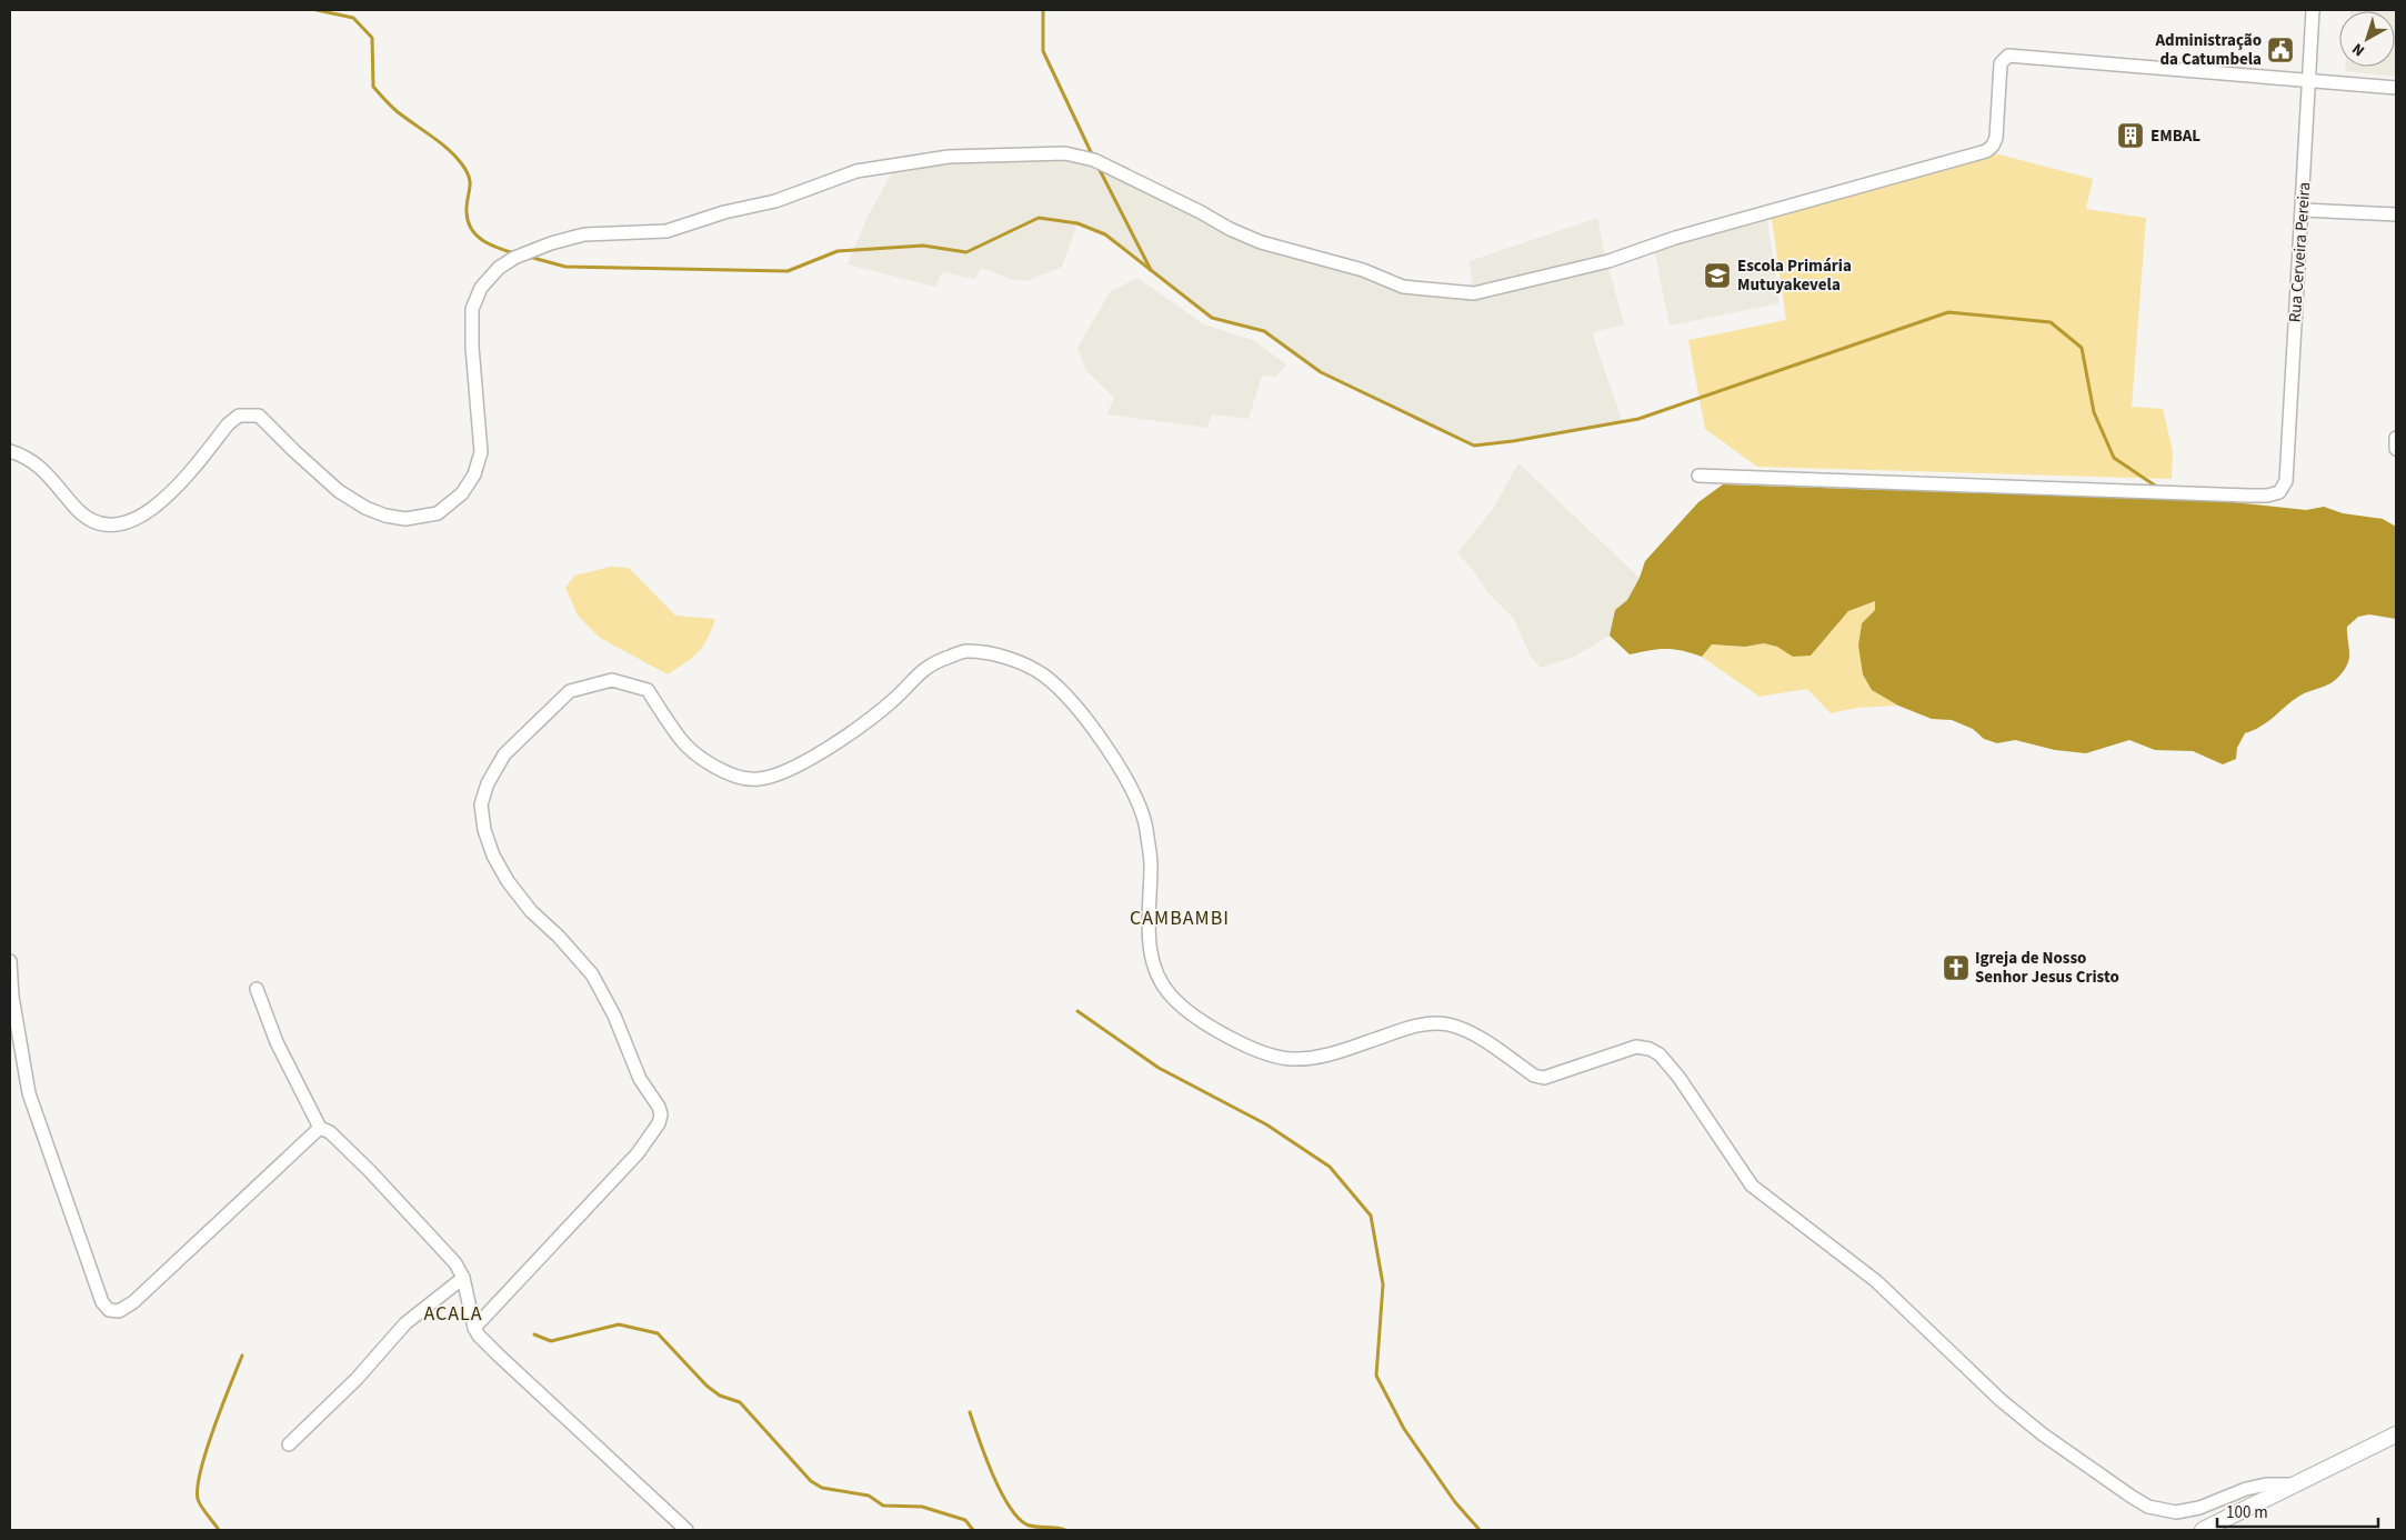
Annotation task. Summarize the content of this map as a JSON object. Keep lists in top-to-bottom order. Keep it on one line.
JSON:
{"streets":{"street":["Rua Cerveira Pereira"]},"districts":["CAMBAMBI","ACALA"],"places":{"public building":["Administração da Catumbela"],"building":["EMBAL"],"school or university":["Escola Primária Mutuyakevela"],"church":["Igreja de Nosso Senhor Jesus Cristo"]},"scale_bar":"100 m","north":"bottom left"}
